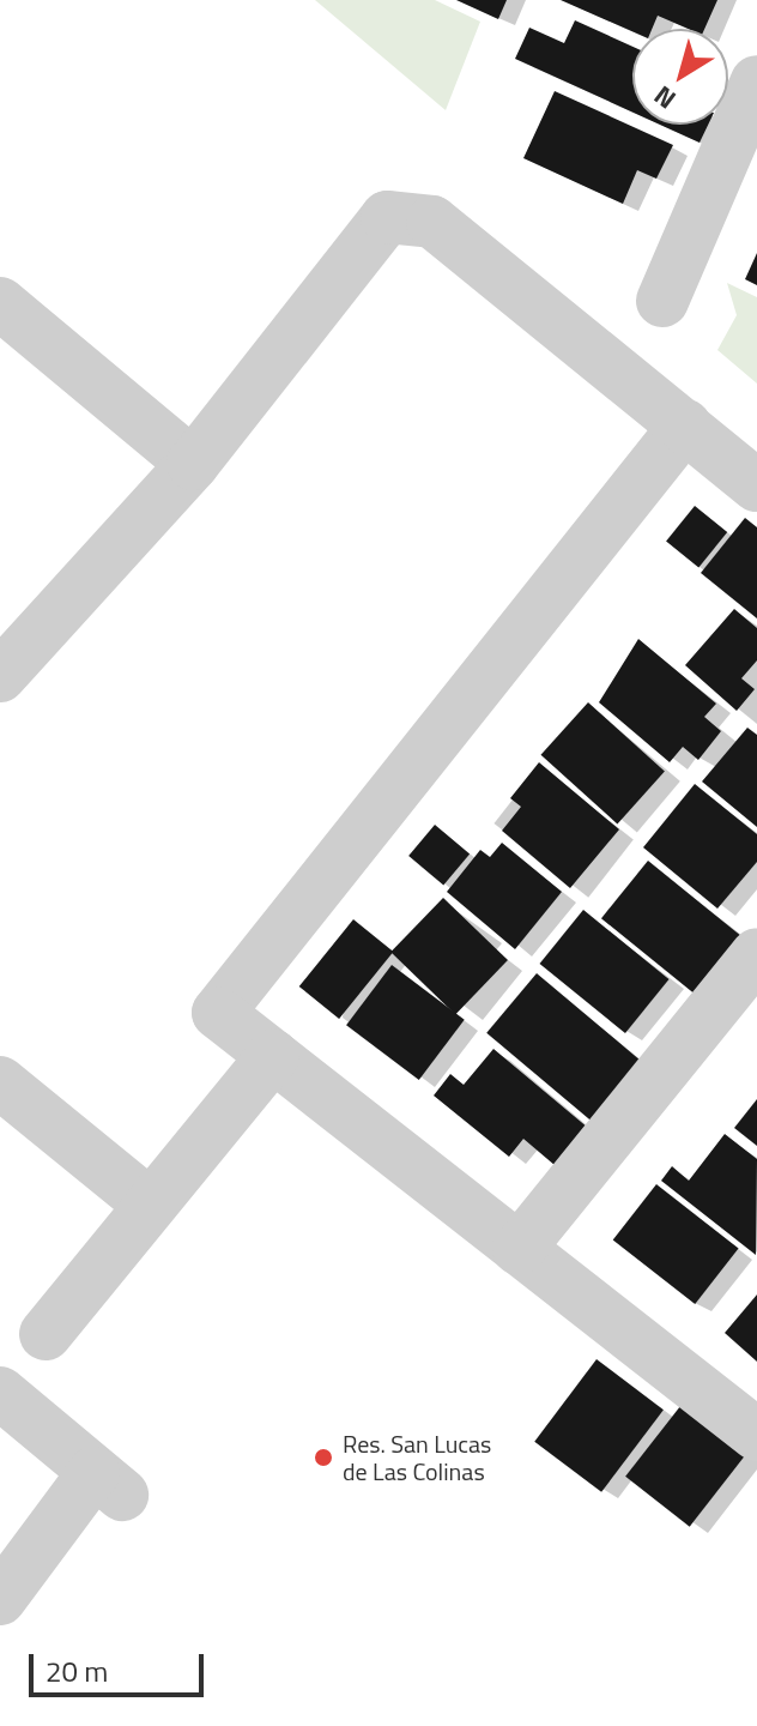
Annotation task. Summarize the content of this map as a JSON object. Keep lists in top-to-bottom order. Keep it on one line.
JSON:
{"places":["Res. San Lucas de Las Colinas"],"scale_bar":"20 m","north":"bottom left"}
